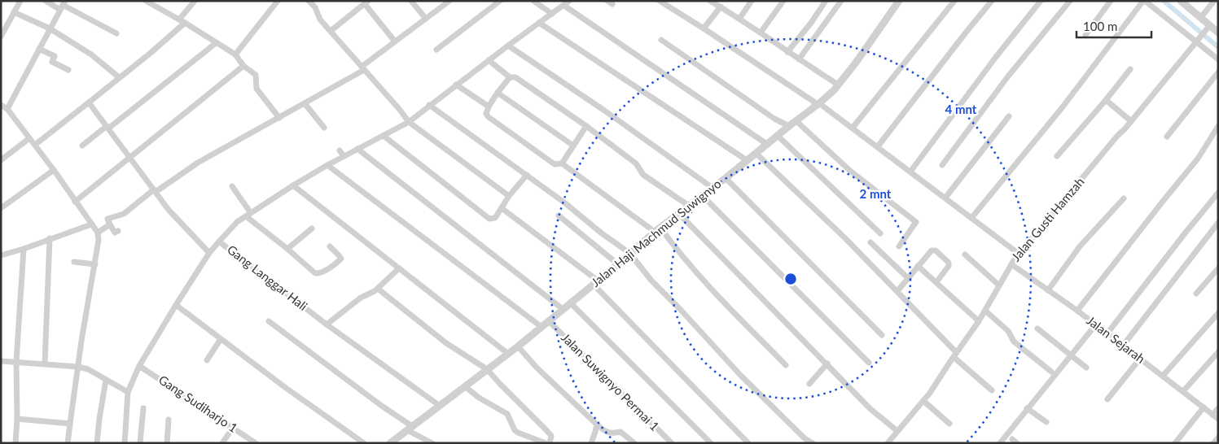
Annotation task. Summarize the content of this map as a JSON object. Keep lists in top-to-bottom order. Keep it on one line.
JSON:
{"streets":{"street":["Jalan Gusti Hamzah","Jalan Haji Machmud Suwignyo","Gang Langgar Hali","Jalan Sejarah","Jalan Suwignyo Permai 1","Gang Sudiharjo 1"]},"crossings":[["Jalan Gusti Hamzah","Jalan Sejarah"],["Jalan Haji Machmud Suwignyo","Gang Langgar Hali"],["Jalan Haji Machmud Suwignyo","Jalan Suwignyo Permai 1"],["Gang Langgar Hali","Gang Sudiharjo 1"]],"scale_bar":"100 m","rings":["4 mnt","2 mnt"]}
